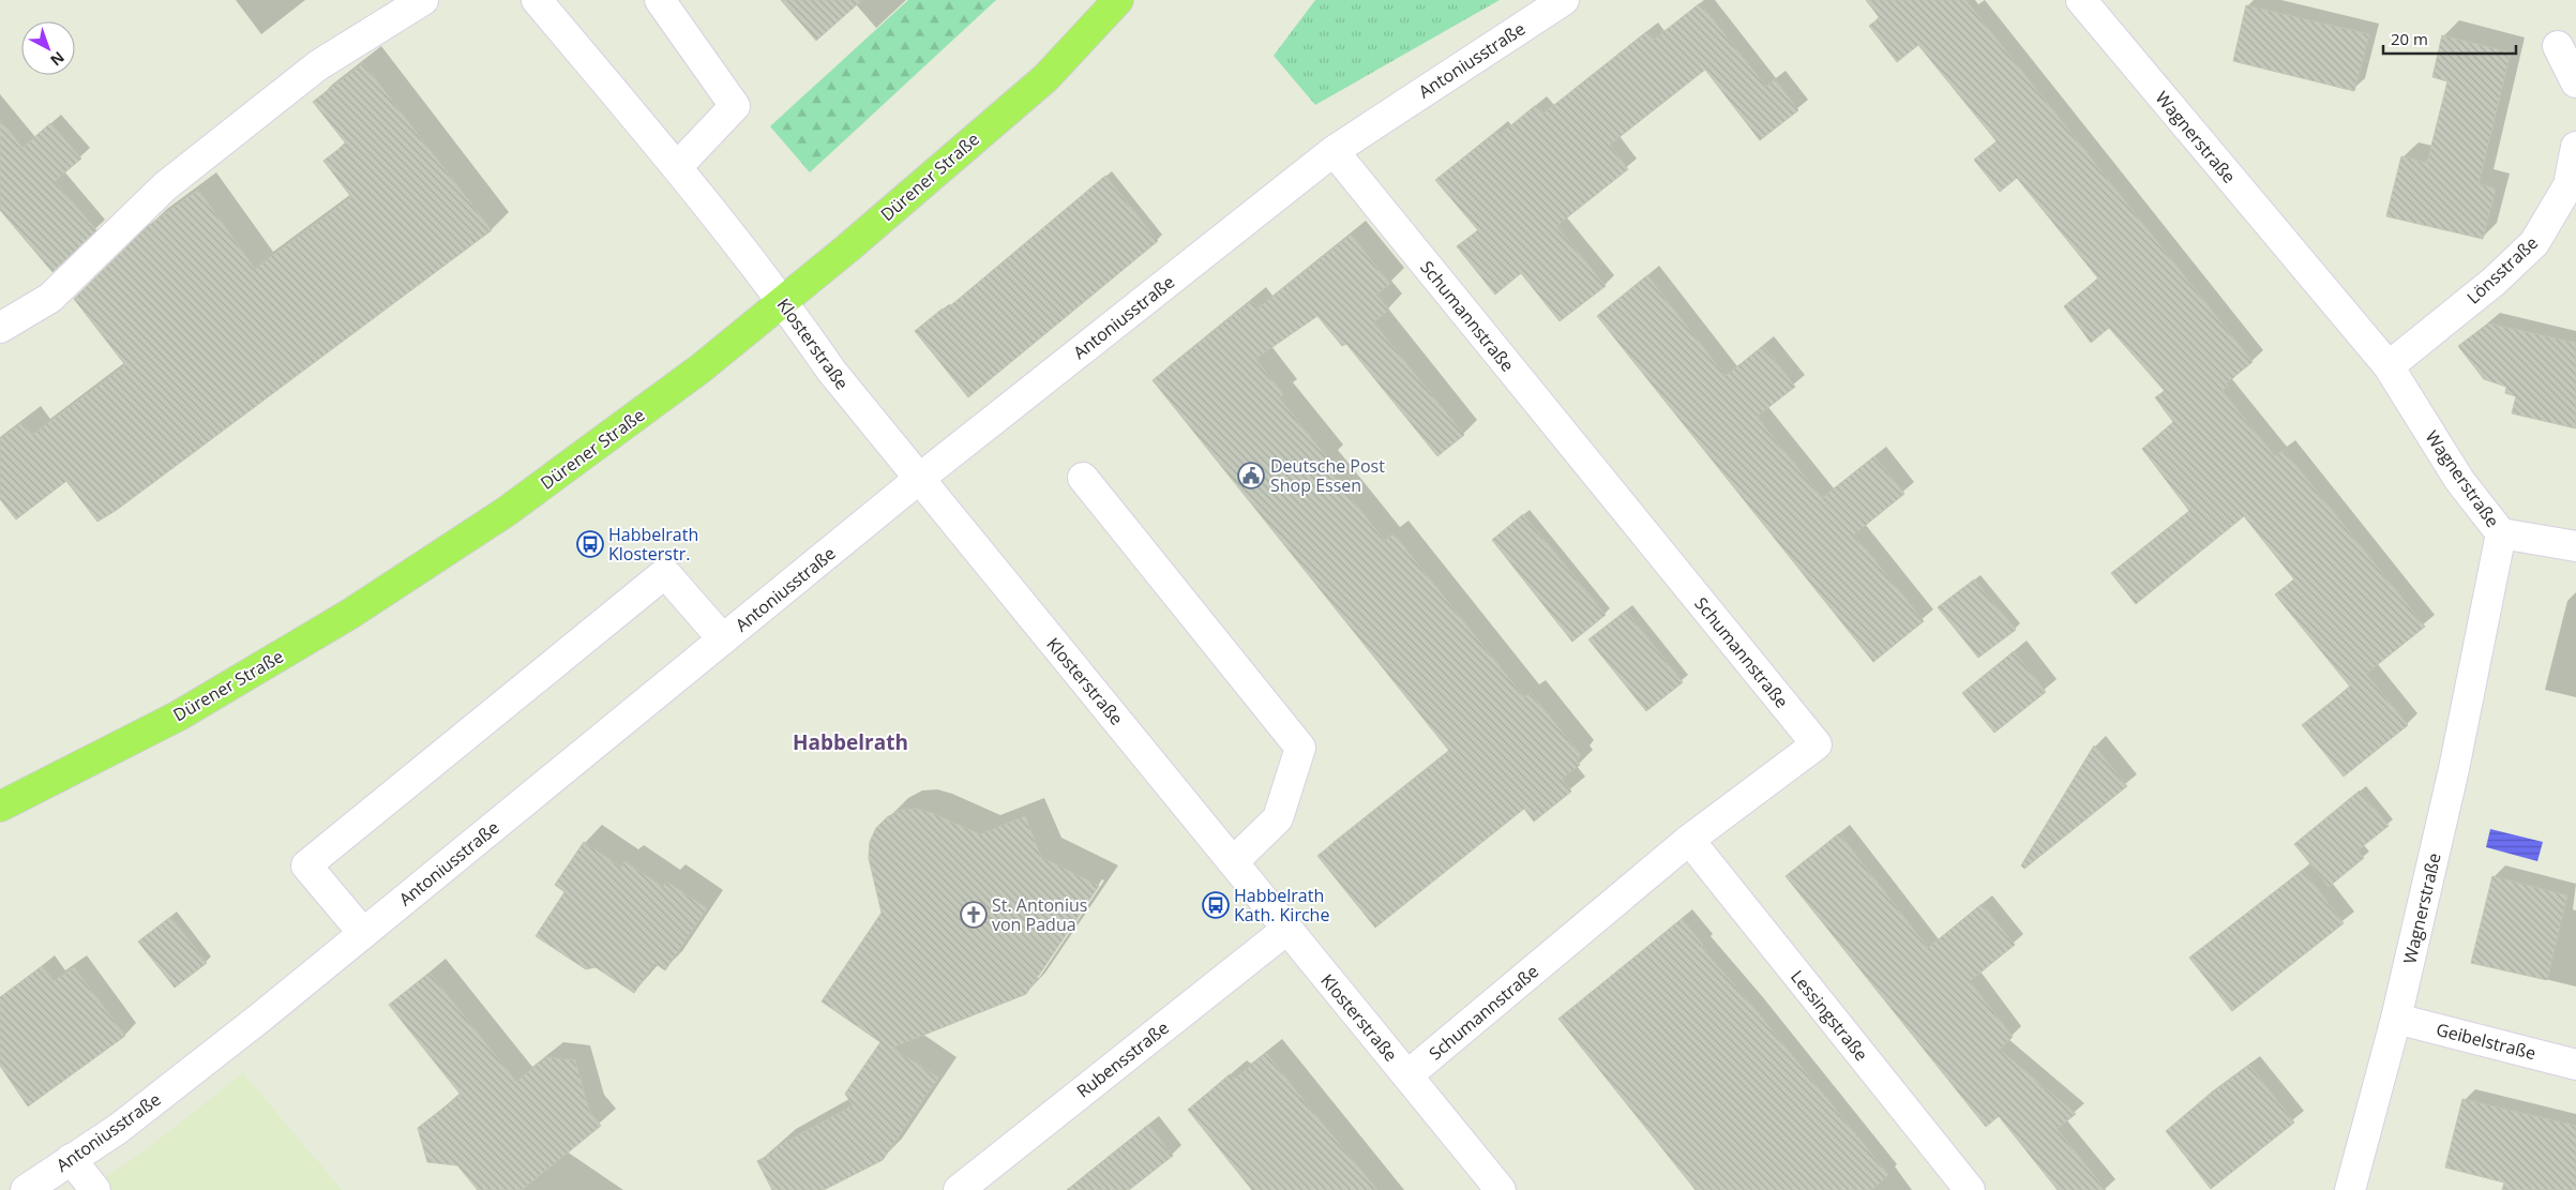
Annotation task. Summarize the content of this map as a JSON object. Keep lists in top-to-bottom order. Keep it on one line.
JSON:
{"streets":{"main road":["Dürener Straße"],"street":["Antoniusstraße","Wagnerstraße","Lönsstraße","Schumannstraße","Klosterstraße","Lessingstraße","Geibelstraße","Rubensstraße"]},"crossings":[["Antoniusstraße","Schumannstraße"],["Antoniusstraße","Klosterstraße"],["Wagnerstraße","Lönsstraße"],["Wagnerstraße","Geibelstraße"],["Dürener Straße","Klosterstraße"],["Schumannstraße","Klosterstraße"],["Schumannstraße","Lessingstraße"],["Klosterstraße","Rubensstraße"]],"districts":["Habbelrath"],"places":{"public building":["Deutsche Post Shop Essen"],"bus stop":["Habbelrath Klosterstr.","Habbelrath Kath. Kirche"],"church":["St. Antonius von Padua"]},"scale_bar":"20 m","north":"bottom right"}
